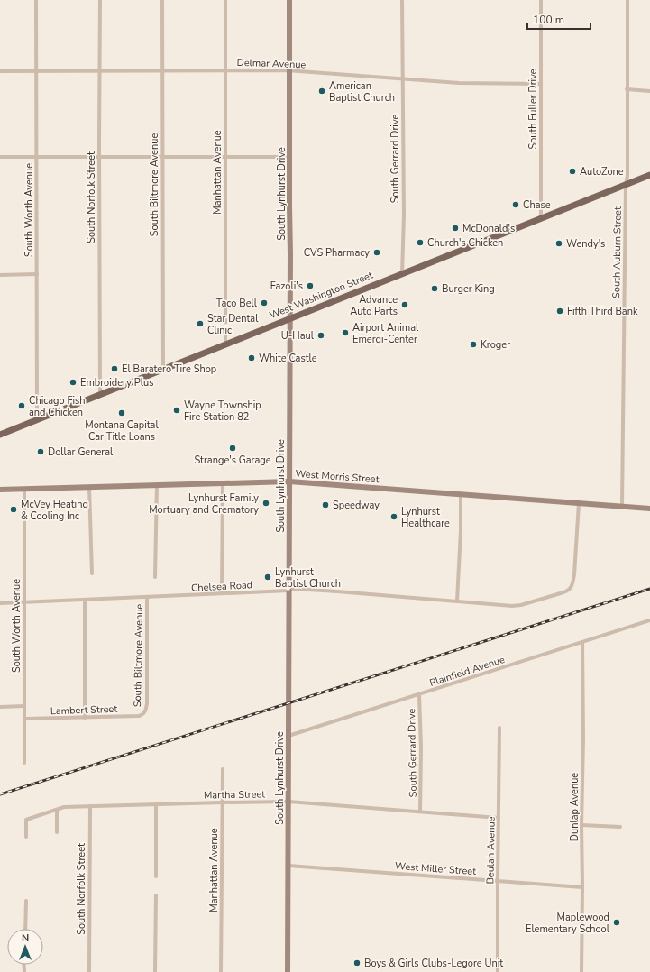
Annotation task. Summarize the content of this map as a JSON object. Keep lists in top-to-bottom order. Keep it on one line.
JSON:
{"streets":{"main road":["South Lynhurst Drive","West Washington Street","West Morris Street"],"street":["Delmar Avenue","South Fuller Drive","South Gerrard Drive","Manhattan Avenue","South Biltmore Avenue","South Norfolk Street","South Worth Avenue","South Auburn Street","Chelsea Road","Plainfield Avenue","Lambert Street","Martha Street","Dunlap Avenue","Beulah Avenue","West Miller Street"]},"crossings":[["Delmar Avenue","South Fuller Drive"],["Delmar Avenue","South Gerrard Drive"],["Delmar Avenue","Manhattan Avenue"],["Delmar Avenue","South Biltmore Avenue"],["Delmar Avenue","South Lynhurst Drive"],["Delmar Avenue","South Norfolk Street"],["Delmar Avenue","South Worth Avenue"],["South Fuller Drive","West Washington Street"],["South Gerrard Drive","West Washington Street"],["South Gerrard Drive","Plainfield Avenue"],["South Gerrard Drive","Martha Street"],["Manhattan Avenue","West Washington Street"],["Manhattan Avenue","Martha Street"],["South Biltmore Avenue","West Washington Street"],["South Biltmore Avenue","Chelsea Road"],["South Biltmore Avenue","Lambert Street"],["South Lynhurst Drive","West Washington Street"],["South Lynhurst Drive","West Morris Street"],["South Lynhurst Drive","Chelsea Road"],["South Lynhurst Drive","Plainfield Avenue"],["South Lynhurst Drive","Martha Street"],["South Lynhurst Drive","West Miller Street"],["South Norfolk Street","West Washington Street"],["South Norfolk Street","Martha Street"],["South Worth Avenue","West Washington Street"],["South Worth Avenue","West Morris Street"],["South Worth Avenue","Chelsea Road"],["South Worth Avenue","Lambert Street"],["South Auburn Street","West Washington Street"],["South Auburn Street","West Morris Street"],["West Morris Street","Chelsea Road"],["Plainfield Avenue","Dunlap Avenue"],["Martha Street","Beulah Avenue"],["Dunlap Avenue","West Miller Street"],["Beulah Avenue","West Miller Street"]],"places":["American Baptist Church","AutoZone","Chase","McDonald's","Church's Chicken","Wendy's","CVS Pharmacy","Fazoli's","Burger King","Taco Bell","Advance Auto Parts","Fifth Third Bank","Star Dental Clinic","Airport Animal Emergi-Center","U-Haul","Kroger","White Castle","El Baratero Tire Shop","Embroidery Plus","Chicago Fish and Chicken","Wayne Township Fire Station 82","Montana Capital Car Title Loans","Strange's Garage","Dollar General","Lynhurst Family Mortuary and Crematory","Speedway","McVey Heating & Cooling Inc","Lynhurst Healthcare","Lynhurst Baptist Church","Maplewood Elementary School","Boys & Girls Clubs-Legore Unit"],"scale_bar":"100 m","north":"top"}
